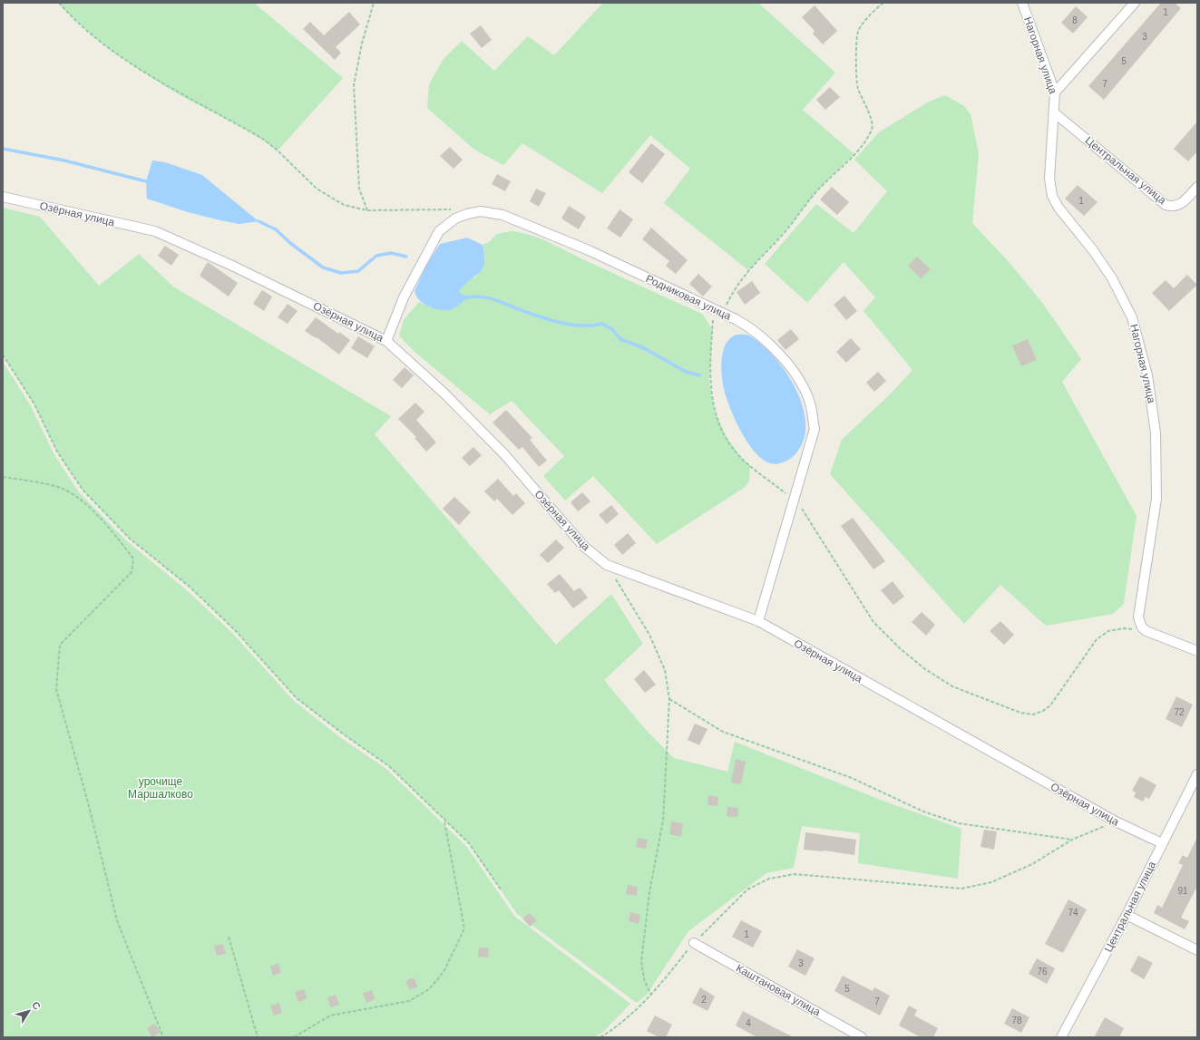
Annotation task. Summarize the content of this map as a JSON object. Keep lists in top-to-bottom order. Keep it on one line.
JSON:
{"streets":{"street":["Нагорная улица","Центральная улица","Озёрная улица","Родниковая улица","Каштановая улица"]},"crossings":[["Нагорная улица","Центральная улица"],["Центральная улица","Озёрная улица"],["Озёрная улица","Родниковая улица"]],"parks":["урочище Маршалково"],"house_numbers":["1","8","3","5","7","1","72","91","74","1","3","76","5","2","7","78","4"],"north":"top right"}
